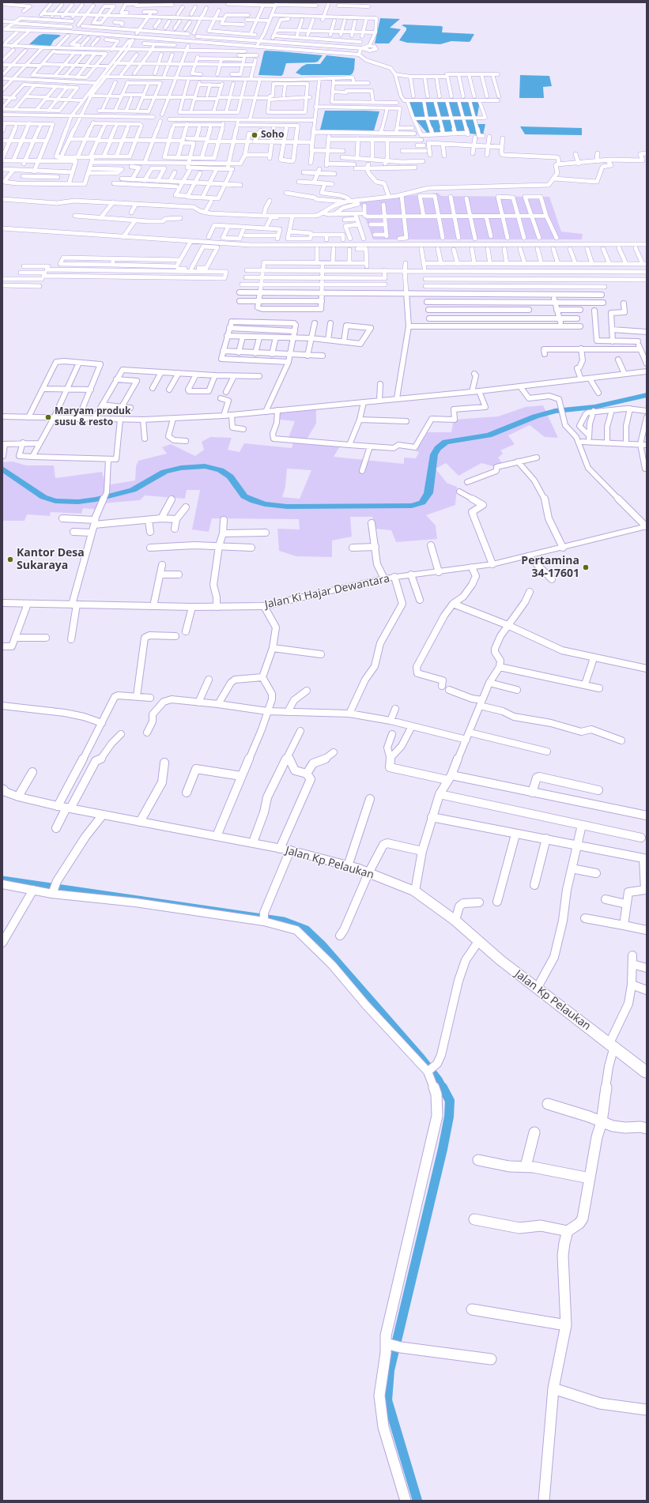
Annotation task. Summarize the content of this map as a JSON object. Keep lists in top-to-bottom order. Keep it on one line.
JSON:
{"streets":{"street":["Jalan Ki Hajar Dewantara","Jalan Kp Pelaukan"]},"places":["Soho","Maryam produk susu & resto","Kantor Desa Sukaraya","Pertamina 34-17601"]}
